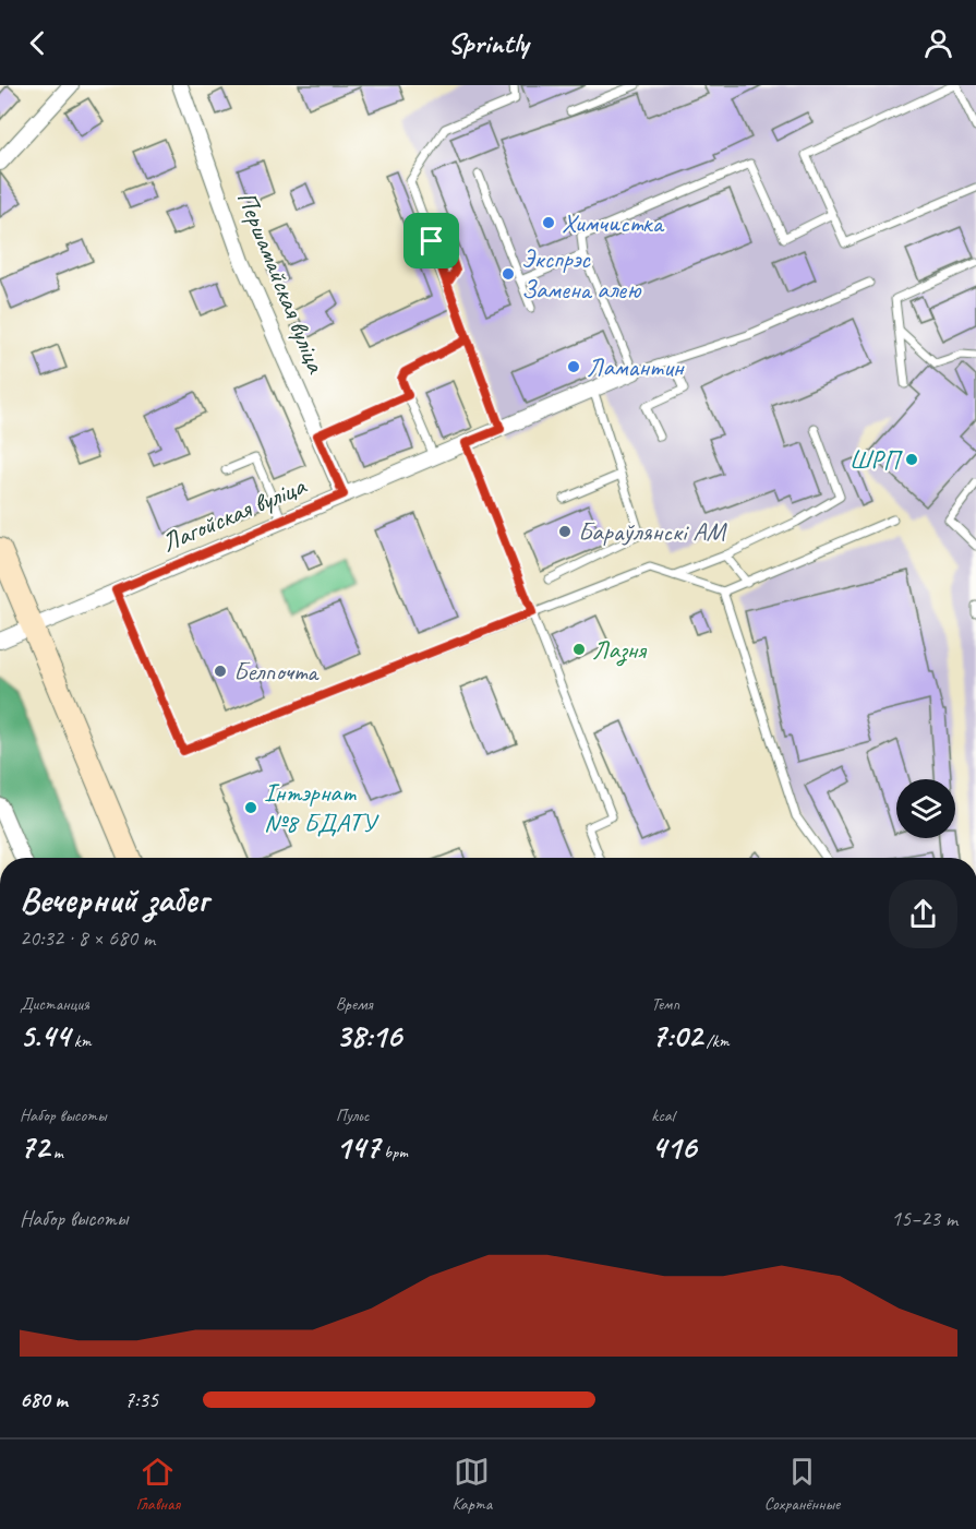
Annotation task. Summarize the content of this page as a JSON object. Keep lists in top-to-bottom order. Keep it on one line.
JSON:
{"streets":{"street":["Першамайская вуліца","Лагойская вуліца"]},"crossings":[["Першамайская вуліца","Лагойская вуліца"]],"places":["Химчистка","Экспрэс Замена алею","Ламантин","ШРП","Бараўлянскі АМ","Лазня","Белпочта","Інтэрнат №8 БДАТУ"],"page":{"header":"Sprintly","heading":["Вечерний забег","20:32 · 8 × 680 m"],"stats":[["Дистанция","5.44 km"],["Время","38:16"],["Темп","7:02 /km"],["Набор высоты","72 m"],["Пульс","147 bpm"],["kcal","416"]],"chart":["Набор высоты","15–23 m"],"list":[{"name":"680 m","note":"7:35"}],"tabs":["Главная","Карта","Сохранённые"]}}
